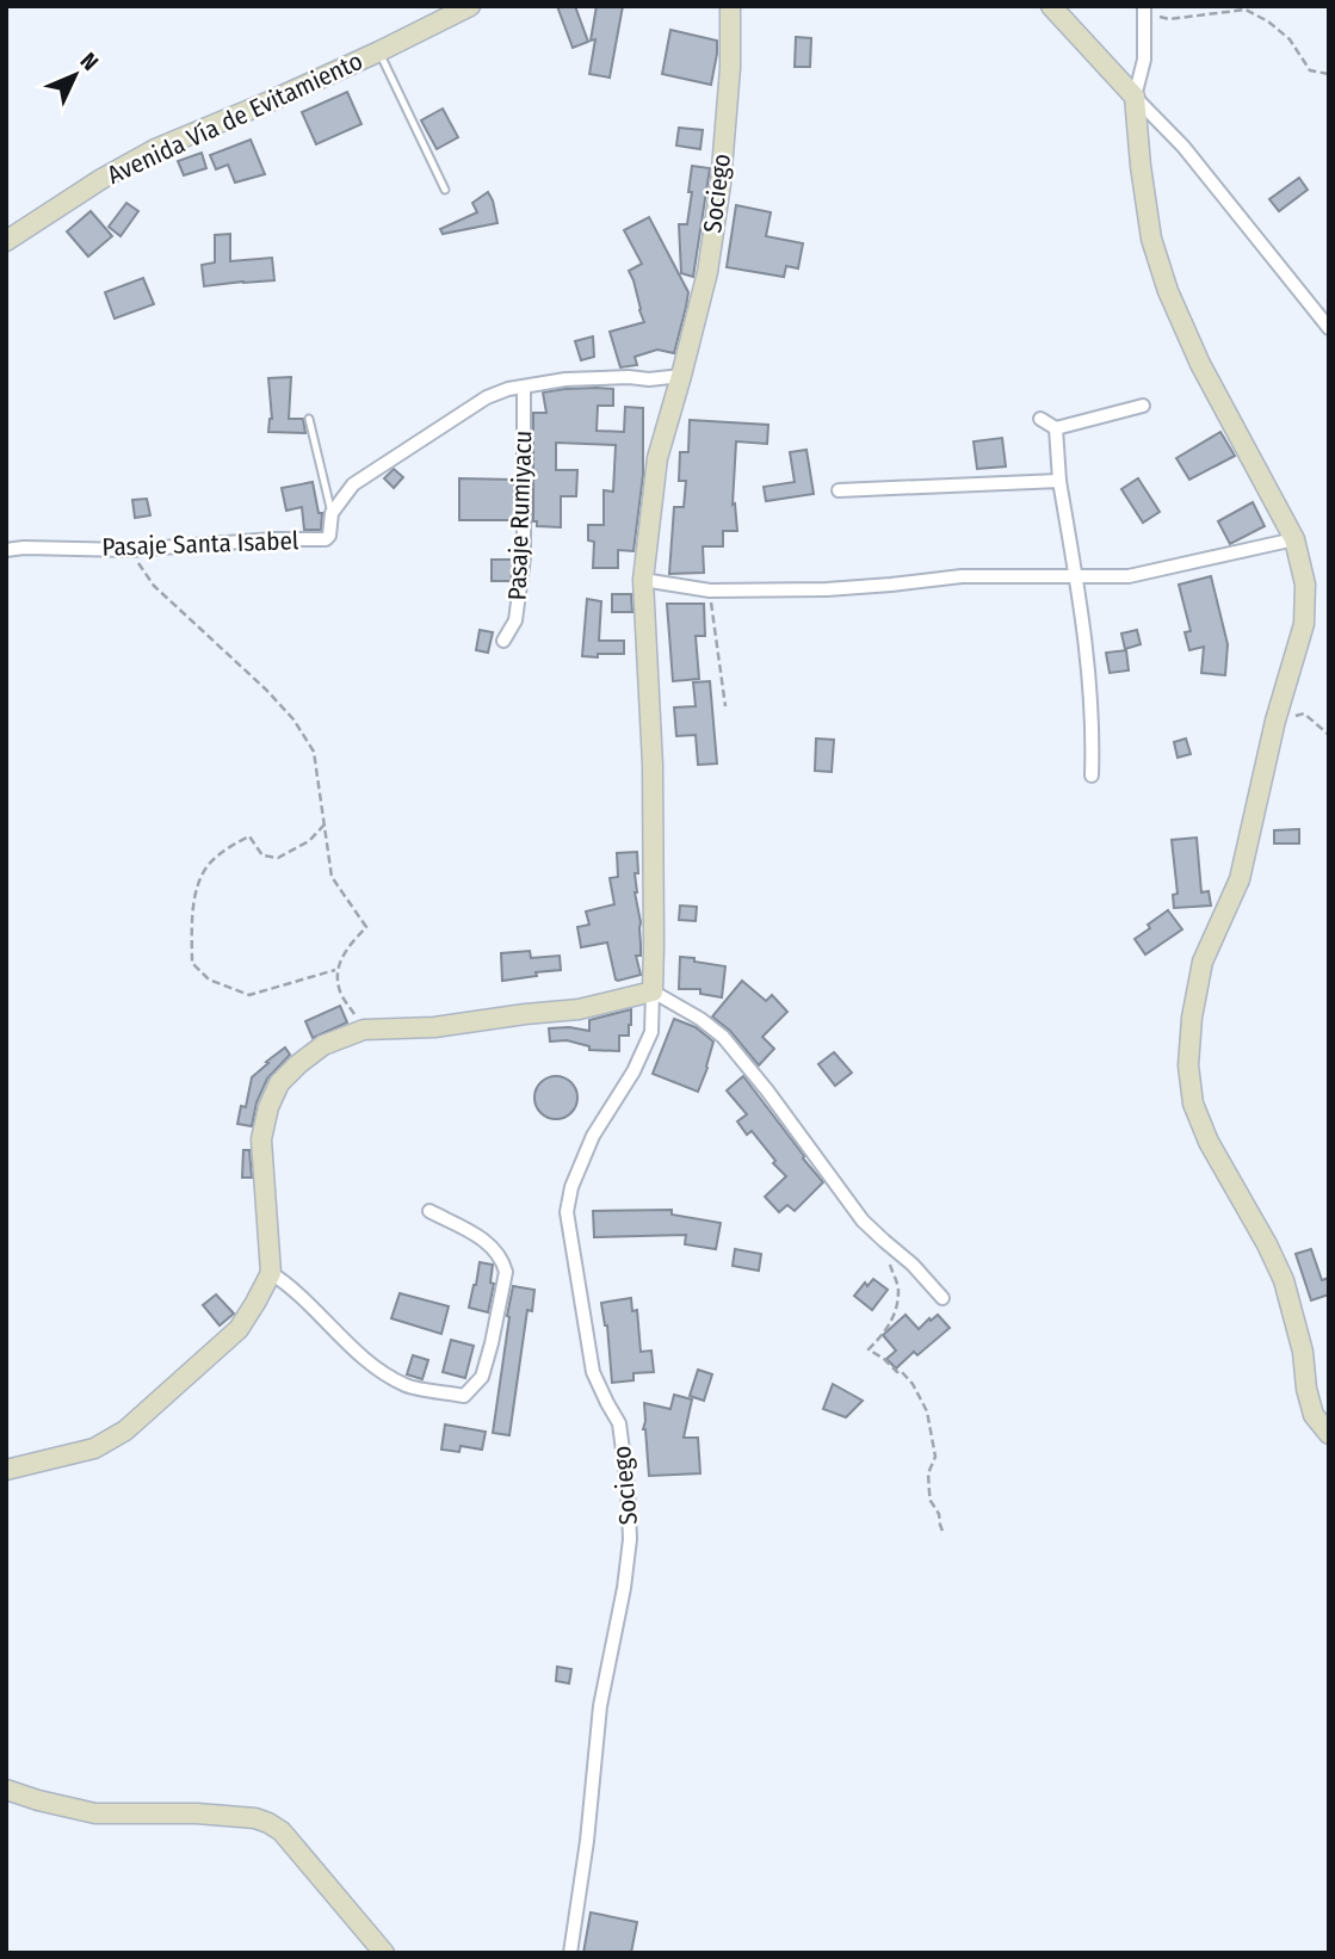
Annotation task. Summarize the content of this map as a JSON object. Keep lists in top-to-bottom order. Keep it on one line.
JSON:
{"streets":{"main road":["Avenida Vía de Evitamiento","Sociego"],"street":["Pasaje Rumiyacu","Pasaje Santa Isabel"]},"crossings":[["Sociego","Pasaje Santa Isabel"],["Pasaje Rumiyacu","Pasaje Santa Isabel"]],"north":"top right"}
